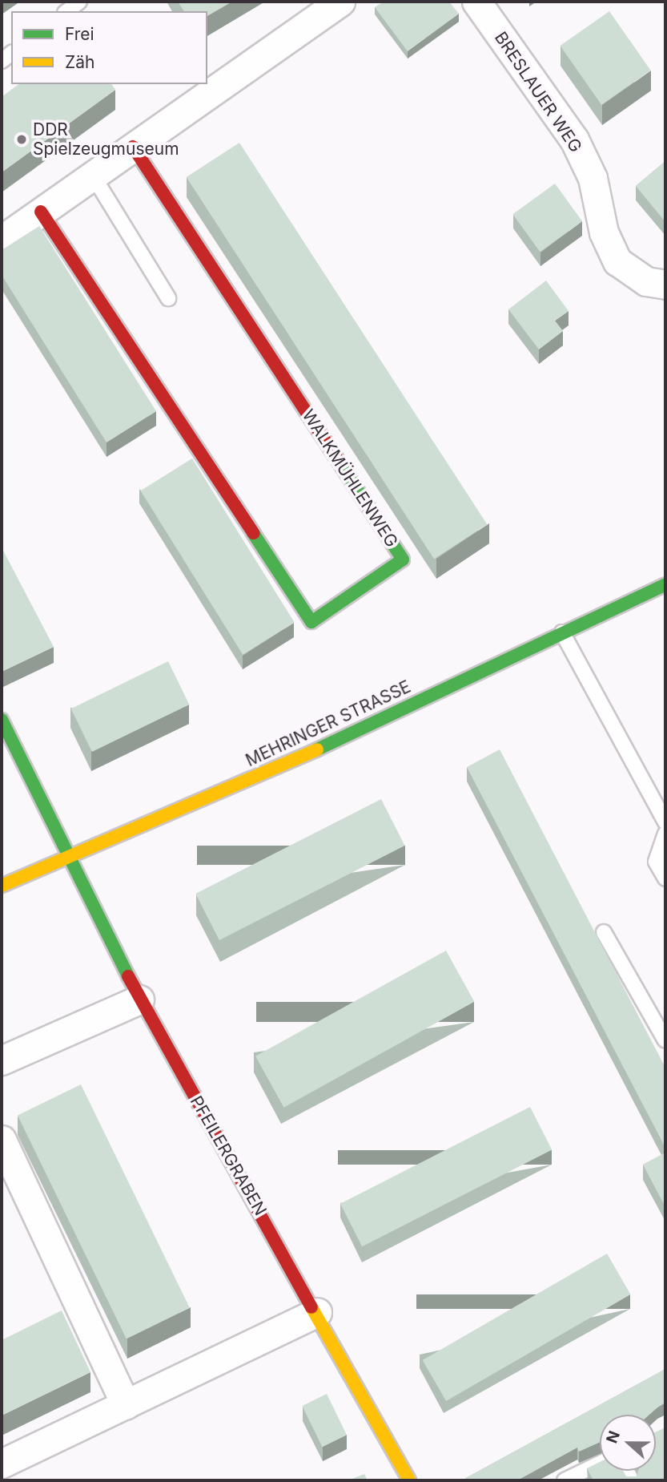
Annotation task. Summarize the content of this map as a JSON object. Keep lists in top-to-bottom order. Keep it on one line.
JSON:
{"streets":{"street":["BRESLAUER WEG","WALKMÜHLENWEG","MEHRINGER STRASSE","PFEILERGRABEN"]},"crossings":[["MEHRINGER STRASSE","PFEILERGRABEN"]],"places":["DDR Spielzeugmuseum"],"legend":["Frei","Zäh"],"north":"left"}
